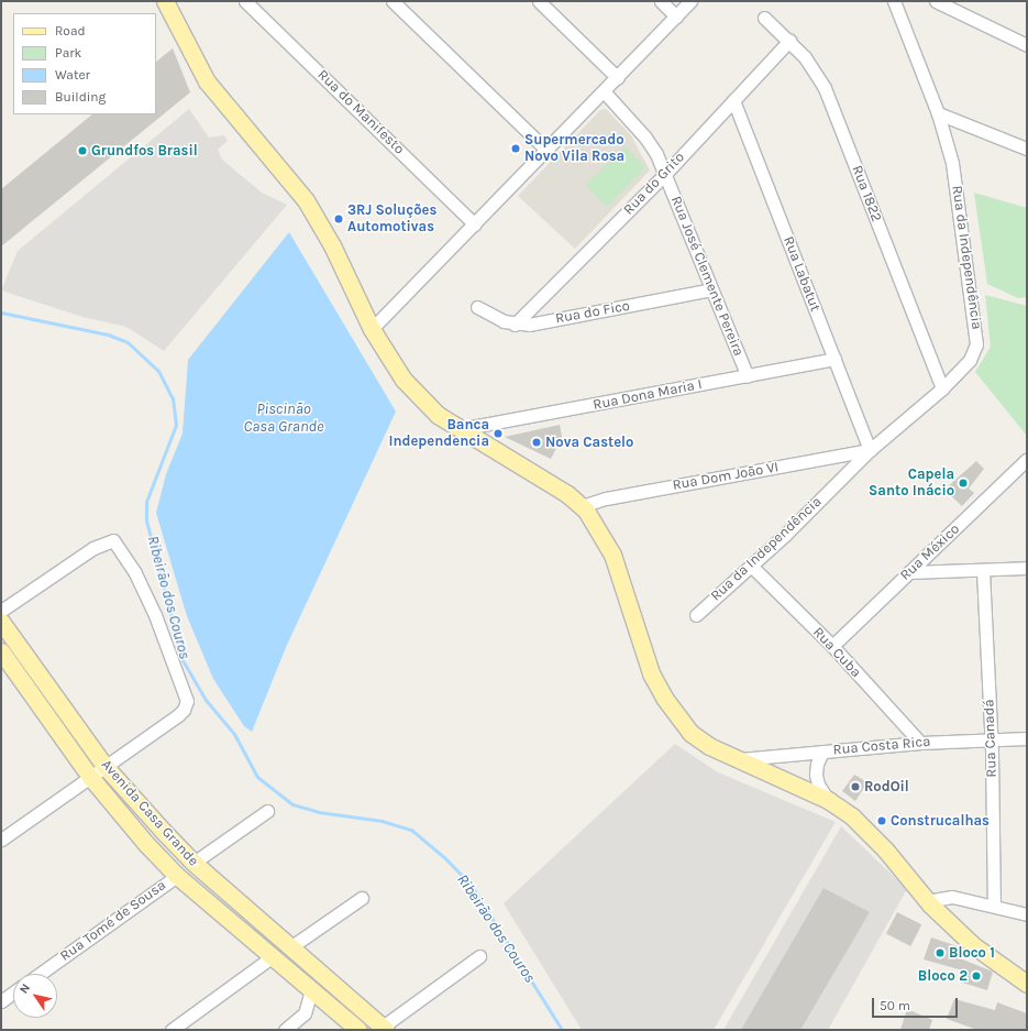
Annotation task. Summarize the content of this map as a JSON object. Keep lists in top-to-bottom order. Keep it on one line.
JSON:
{"streets":{"main road":["Avenida Casa Grande"],"street":["Rua do Manifesto","Rua do Grito","Rua 1822","Rua da Independência","Rua Labatut","Rua José Clemente Pereira","Rua do Fico","Rua Dona Maria I","Rua Dom João VI","Rua México","Rua Cuba","Rua Canadá","Rua Costa Rica","Rua Tomé de Sousa"]},"crossings":[["Rua do Grito","Rua 1822"],["Rua do Grito","Rua Labatut"],["Rua do Grito","Rua José Clemente Pereira"],["Rua do Grito","Rua do Fico"],["Rua 1822","Rua da Independência"],["Rua da Independência","Rua Labatut"],["Rua da Independência","Rua Dom João VI"],["Rua da Independência","Rua Cuba"],["Rua Labatut","Rua Dona Maria I"],["Rua Labatut","Rua Dom João VI"],["Rua José Clemente Pereira","Rua do Fico"],["Rua José Clemente Pereira","Rua Dona Maria I"],["Rua México","Rua Cuba"],["Rua Cuba","Rua Costa Rica"],["Rua Canadá","Rua Costa Rica"],["Avenida Casa Grande","Rua Tomé de Sousa"]],"water":["Piscinão Casa Grande","Ribeirão dos Couros"],"places":["Supermercado Novo Vila Rosa","Grundfos Brasil","3RJ Soluções Automotivas","Banca Independencia","Nova Castelo","Capela Santo Inácio","RodOil","Construcalhas","Bloco 1","Bloco 2"],"legend":["Road","Park","Water","Building"],"scale_bar":"50 m","north":"top left"}
